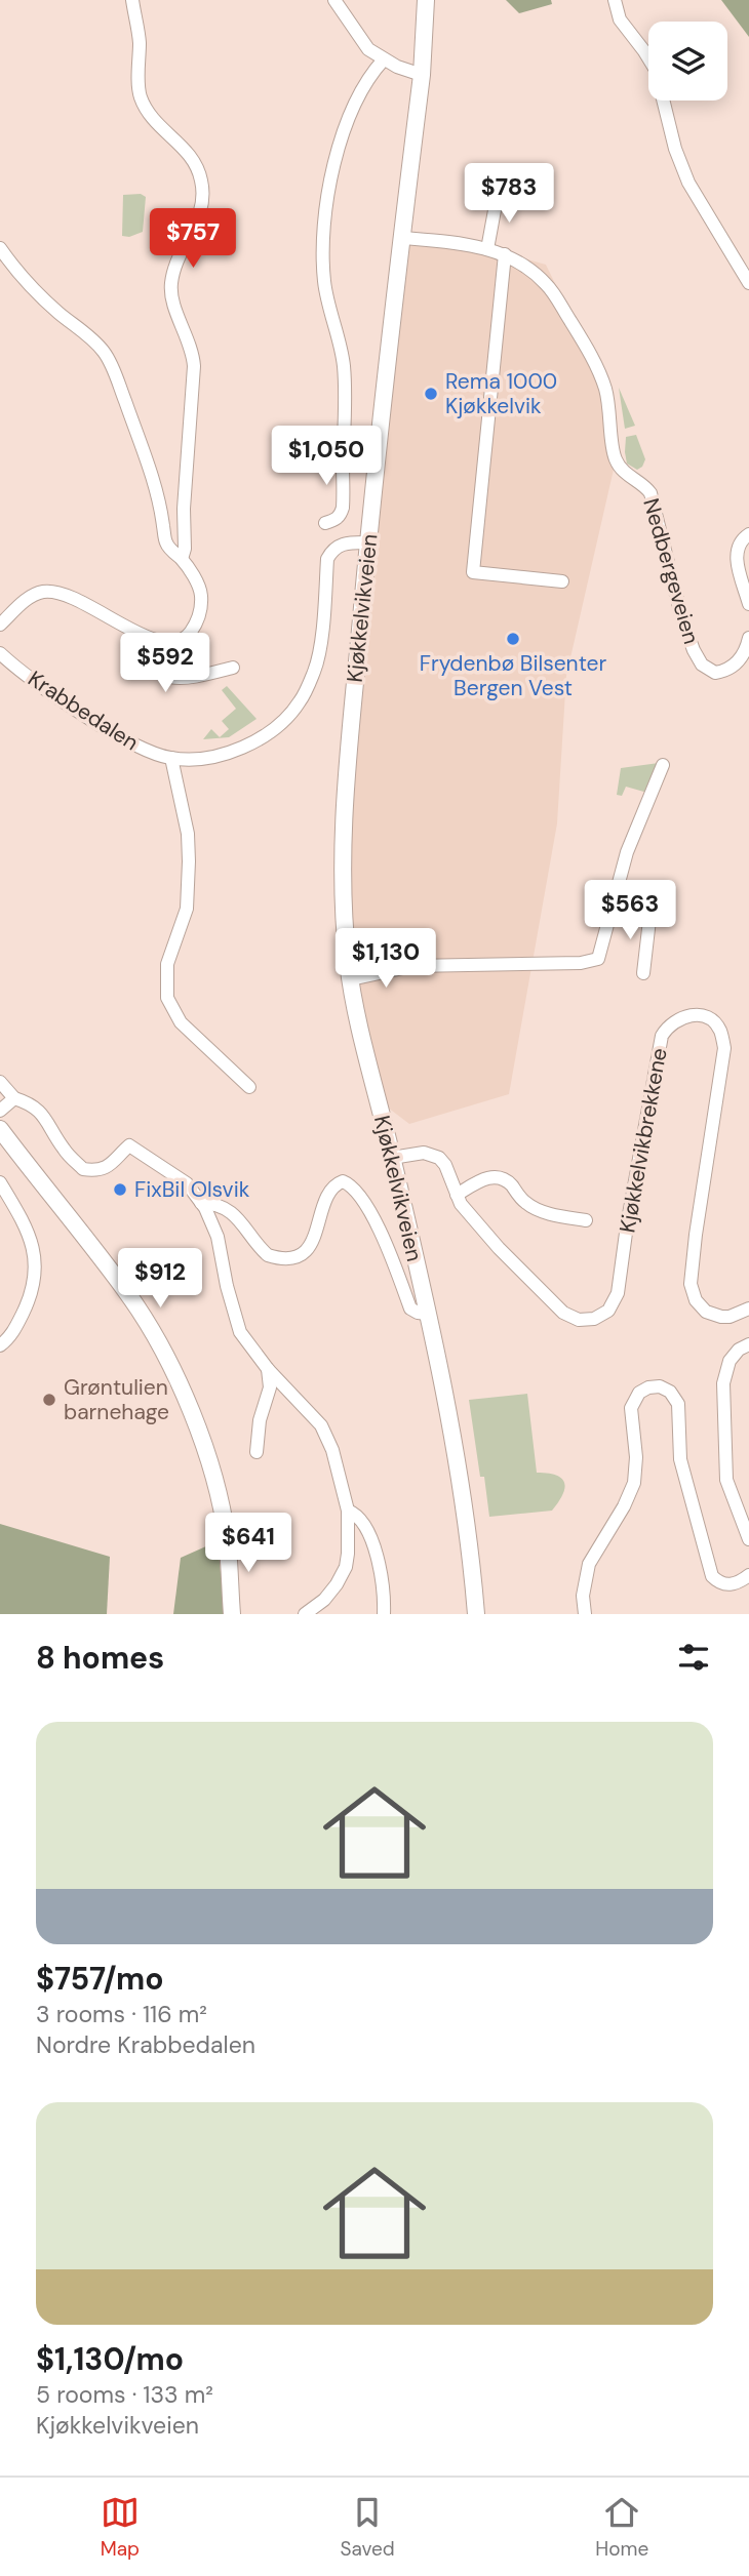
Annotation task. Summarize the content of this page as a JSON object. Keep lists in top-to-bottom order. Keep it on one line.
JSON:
{"streets":{"main road":["Kjøkkelvikveien"],"street":["Nedbergeveien","Krabbedalen","Kjøkkelvikbrekkene"]},"crossings":[["Nedbergeveien","Kjøkkelvikveien"],["Kjøkkelvikveien","Krabbedalen"],["Kjøkkelvikveien","Kjøkkelvikbrekkene"]],"places":["Rema 1000 Kjøkkelvik","Frydenbø Bilsenter Bergen Vest","FixBil Olsvik","Grøntulien barnehage"],"page":{"price":["$783","$757","$1,050","$592","$563","$1,130","$912","$641"],"heading":"8 homes","list":[{"name":"$757/mo","note":"3 rooms · 116 m² · Nordre Krabbedalen"},{"name":"$1,130/mo","note":"5 rooms · 133 m² · Kjøkkelvikveien"}],"tabs":["Map","Saved","Home"]}}
